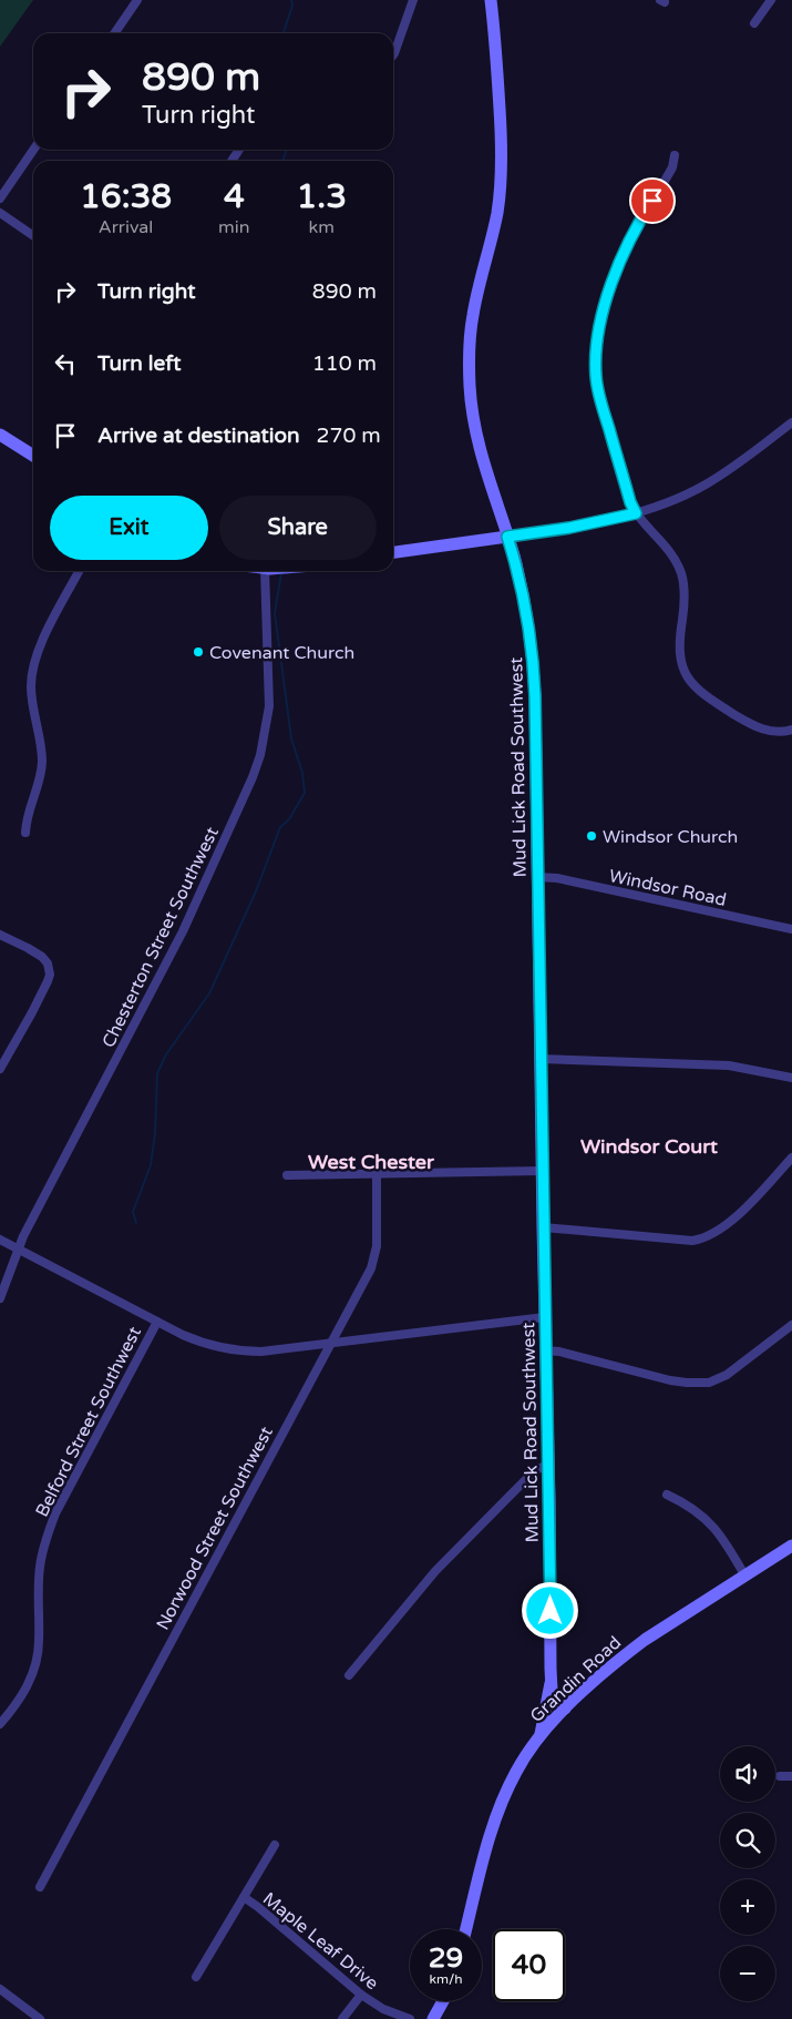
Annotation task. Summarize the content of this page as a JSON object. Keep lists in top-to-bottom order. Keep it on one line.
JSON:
{"streets":{"street":["Mud Lick Road Southwest","Windsor Road","Chesterton Street Southwest","Belford Street Southwest","Norwood Street Southwest","Grandin Road","Maple Leaf Drive"]},"crossings":[["Mud Lick Road Southwest","Windsor Road"],["Mud Lick Road Southwest","Grandin Road"]],"districts":["Windsor Court","West Chester"],"places":["Covenant Church","Windsor Church"],"page":{"turn":["890 m","Turn right"],"eta":["16:38","Arrival","4","min","1.3","km"],"list":[{"name":"Turn right","value":"890 m"},{"name":"Turn left","value":"110 m"},{"name":"Arrive at destination","value":"270 m"}],"buttons":["Exit","Share"],"map_buttons":["+","−"],"speed":"29 km/h","limit":"40"}}
